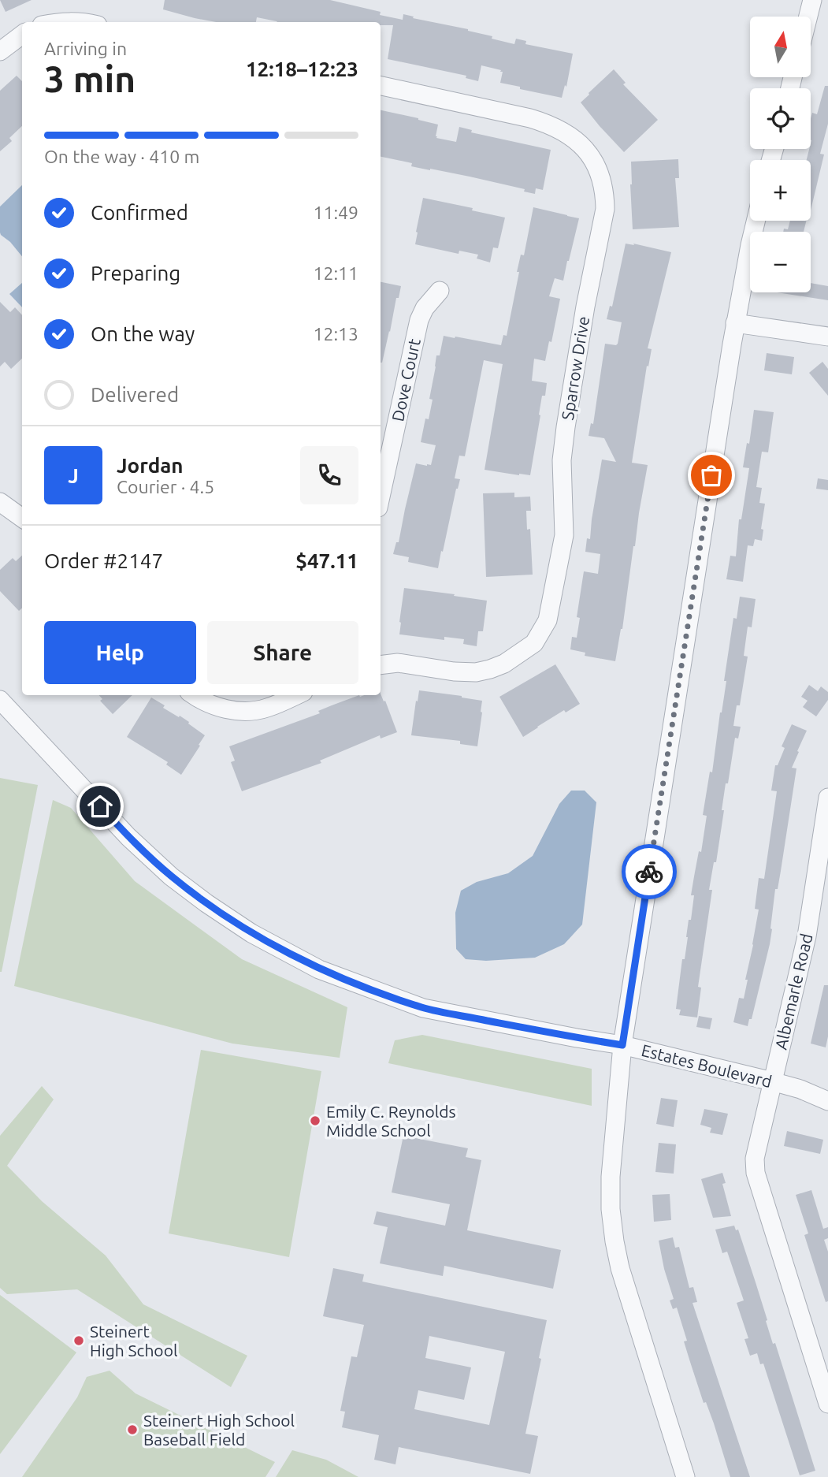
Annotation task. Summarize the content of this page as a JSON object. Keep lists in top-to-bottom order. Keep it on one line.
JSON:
{"streets":{"street":["Sparrow Drive","Dove Court","Albemarle Road","Estates Boulevard"]},"crossings":[["Albemarle Road","Estates Boulevard"]],"places":["Emily C. Reynolds Middle School","Steinert High School","Steinert High School Baseball Field"],"north":"top","page":{"map_buttons":["+","−"],"heading":["3 min","Arriving in","12:18–12:23"],"panel":["Jordan","Courier · 4.5","Order #2147","$47.11"],"bar":"On the way · 410 m","list":[["Confirmed","11:49"],["Preparing","12:11"],["On the way","12:13"],"Delivered"],"round":"J","buttons":["Help","Share"]}}
